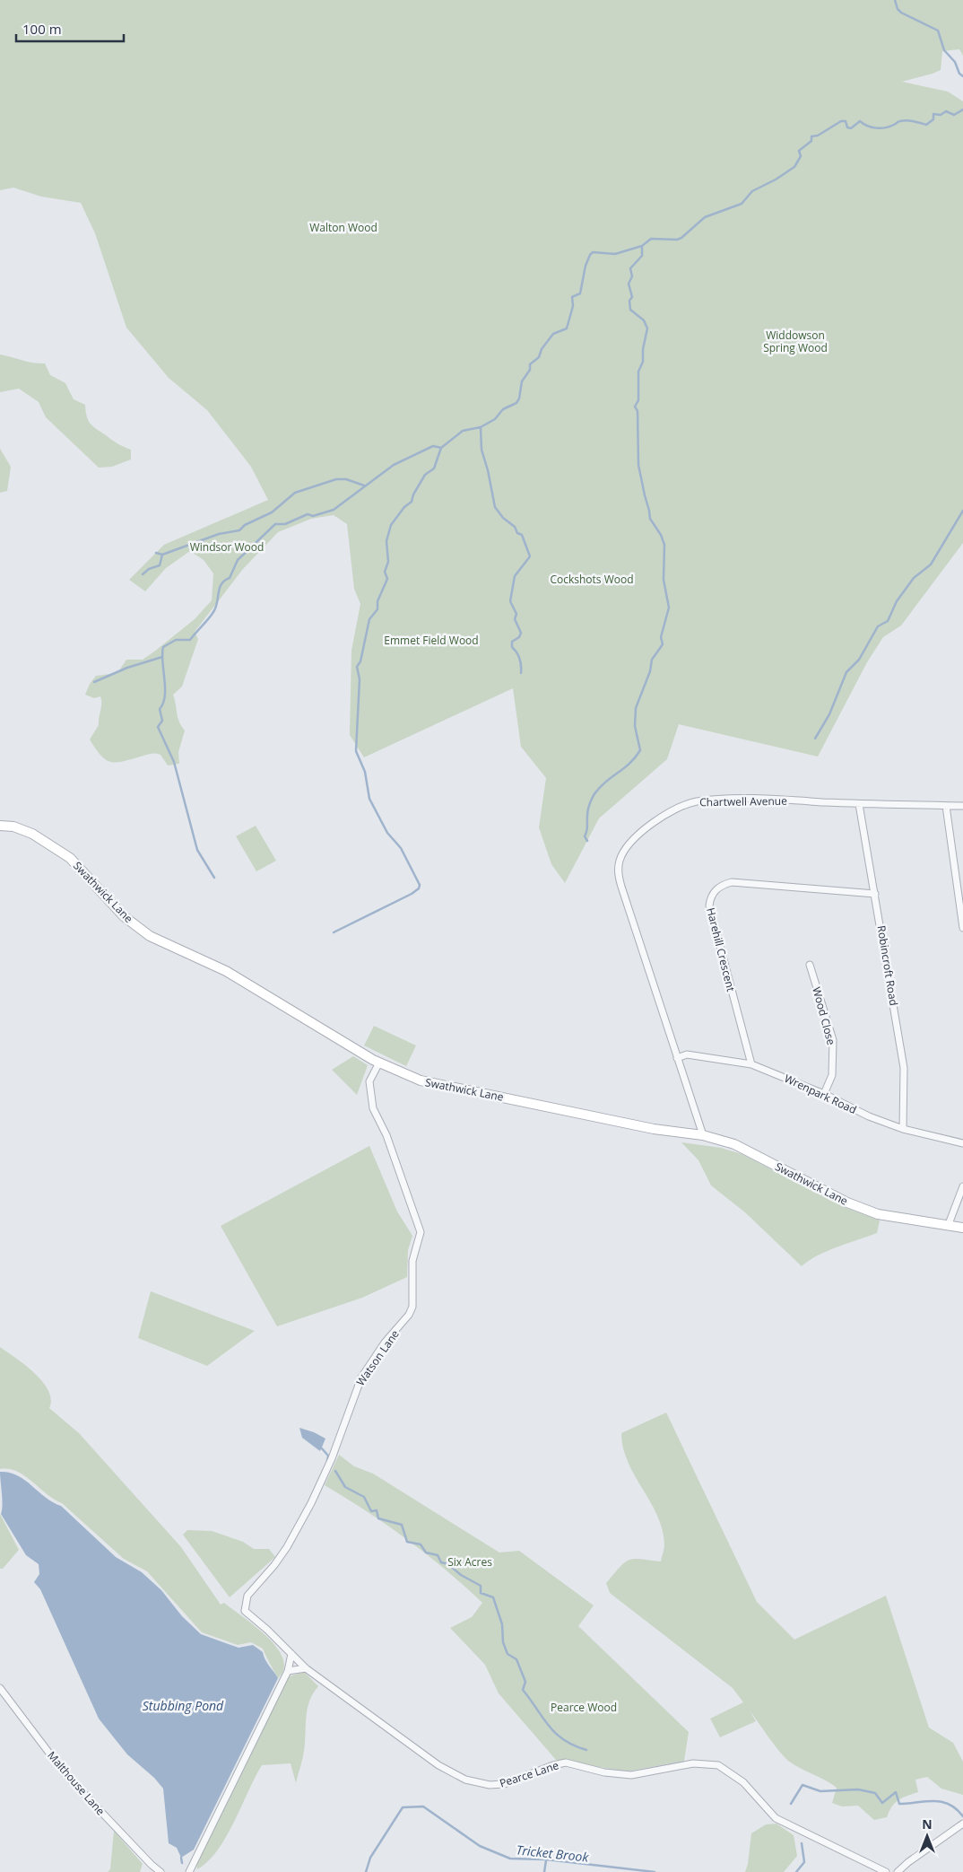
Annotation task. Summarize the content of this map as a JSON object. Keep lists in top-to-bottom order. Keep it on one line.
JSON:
{"streets":{"street":["Chartwell Avenue","Swathwick Lane","Harehill Crescent","Robincroft Road","Wood Close","Wrenpark Road","Watson Lane","Pearce Lane","Malthouse Lane"]},"crossings":[["Chartwell Avenue","Swathwick Lane"],["Chartwell Avenue","Robincroft Road"],["Chartwell Avenue","Wrenpark Road"],["Swathwick Lane","Watson Lane"],["Harehill Crescent","Robincroft Road"],["Harehill Crescent","Wrenpark Road"],["Robincroft Road","Wrenpark Road"],["Wood Close","Wrenpark Road"],["Watson Lane","Pearce Lane"]],"water":["Stubbing Pond","Tricket Brook"],"parks":["Walton Wood","Widdowson Spring Wood","Windsor Wood","Cockshots Wood","Emmet Field Wood","Six Acres","Pearce Wood"],"scale_bar":"100 m","north":"top"}
